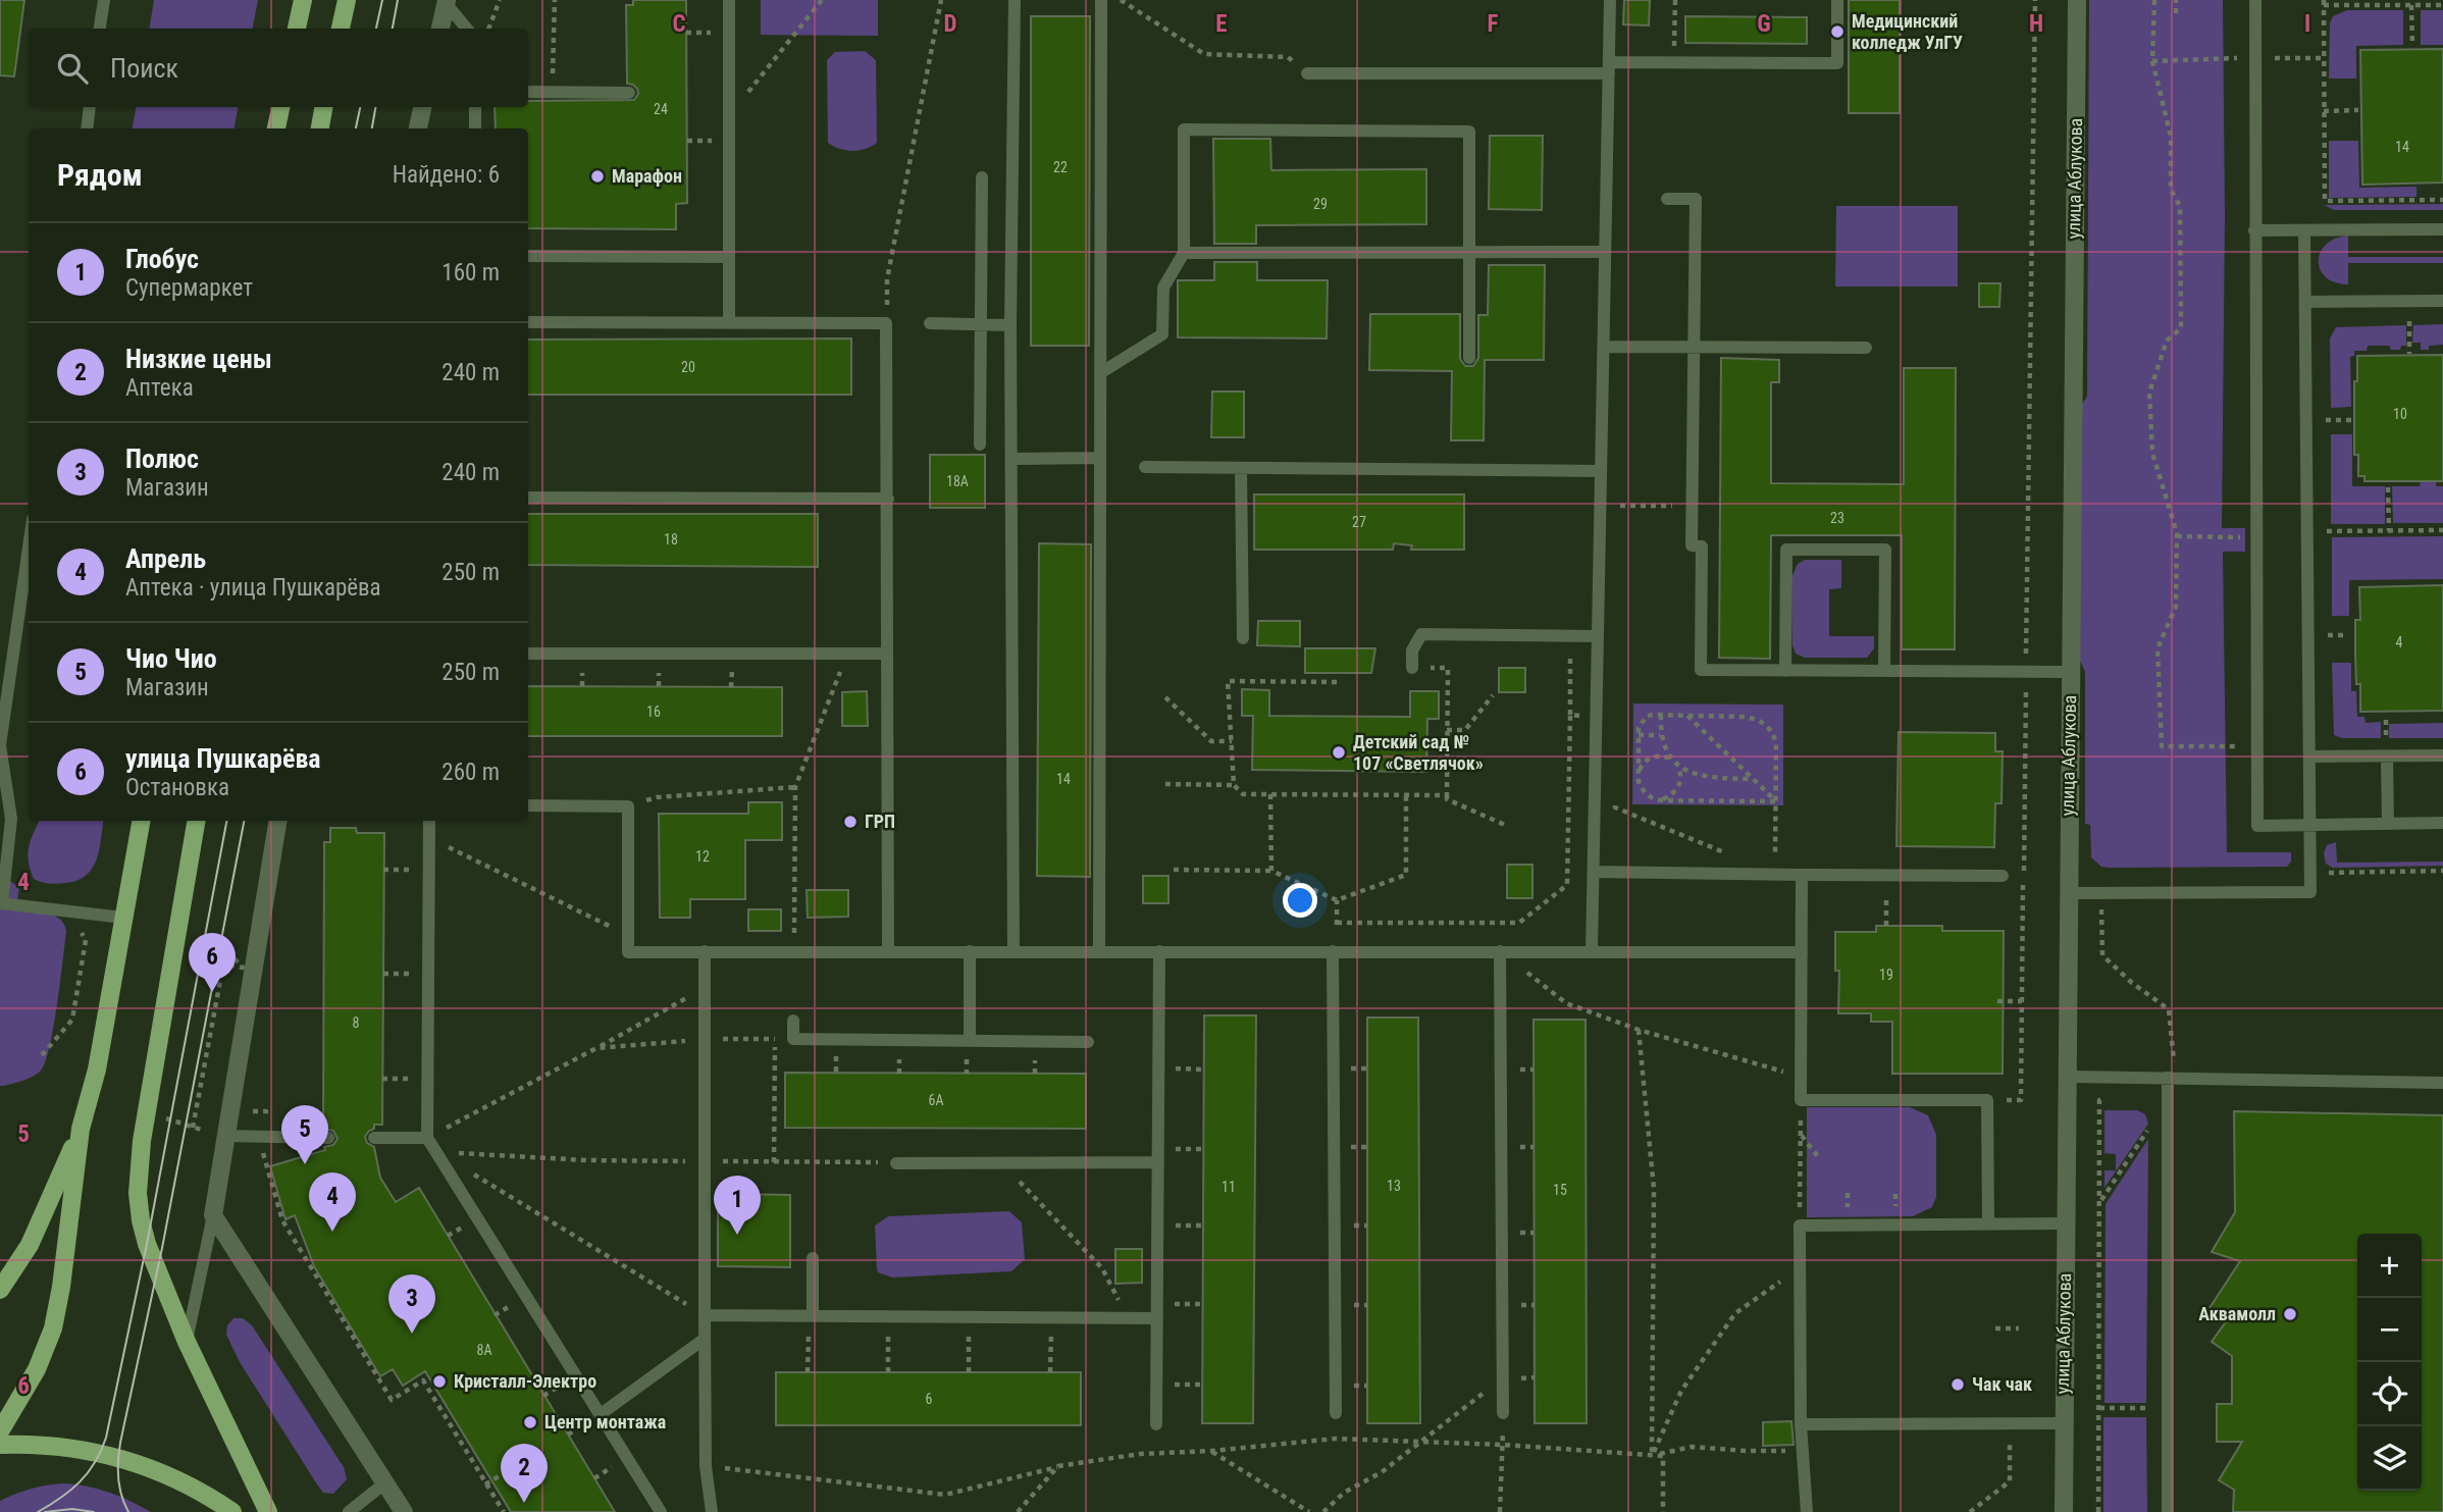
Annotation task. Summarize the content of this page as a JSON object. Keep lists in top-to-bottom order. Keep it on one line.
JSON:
{"streets":{"street":["улица Аблукова"]},"places":["Медицинский колледж УлГУ","Марафон","Детский сад № 107 «Светлячок»","ГРП","Аквамолл","Кристалл-Электро","Чак чак","Центр монтажа"],"house_numbers":["24","14","22","29","20","10","18А","23","27","18","4","16","14","12","19","8","6А","13","11","15","8А","6"],"page":{"search":"Поиск","heading":["Рядом","Найдено: 6"],"list":[{"mark":"1","name":"Глобус","note":"Супермаркет","value":"160 m"},{"mark":"2","name":"Низкие цены","note":"Аптека","value":"240 m"},{"mark":"3","name":"Полюс","note":"Магазин","value":"240 m"},{"mark":"4","name":"Апрель","note":"Аптека · улица Пушкарёва","value":"250 m"},{"mark":"5","name":"Чио Чио","note":"Магазин","value":"250 m"},{"mark":"6","name":"улица Пушкарёва","note":"Остановка","value":"260 m"}],"pins":["6","5","4","1","3","2"],"map_buttons":["+","−"]},"grid":{"columns":["C","D","E","F","G","H","I"],"rows":["4","5","6"]}}
